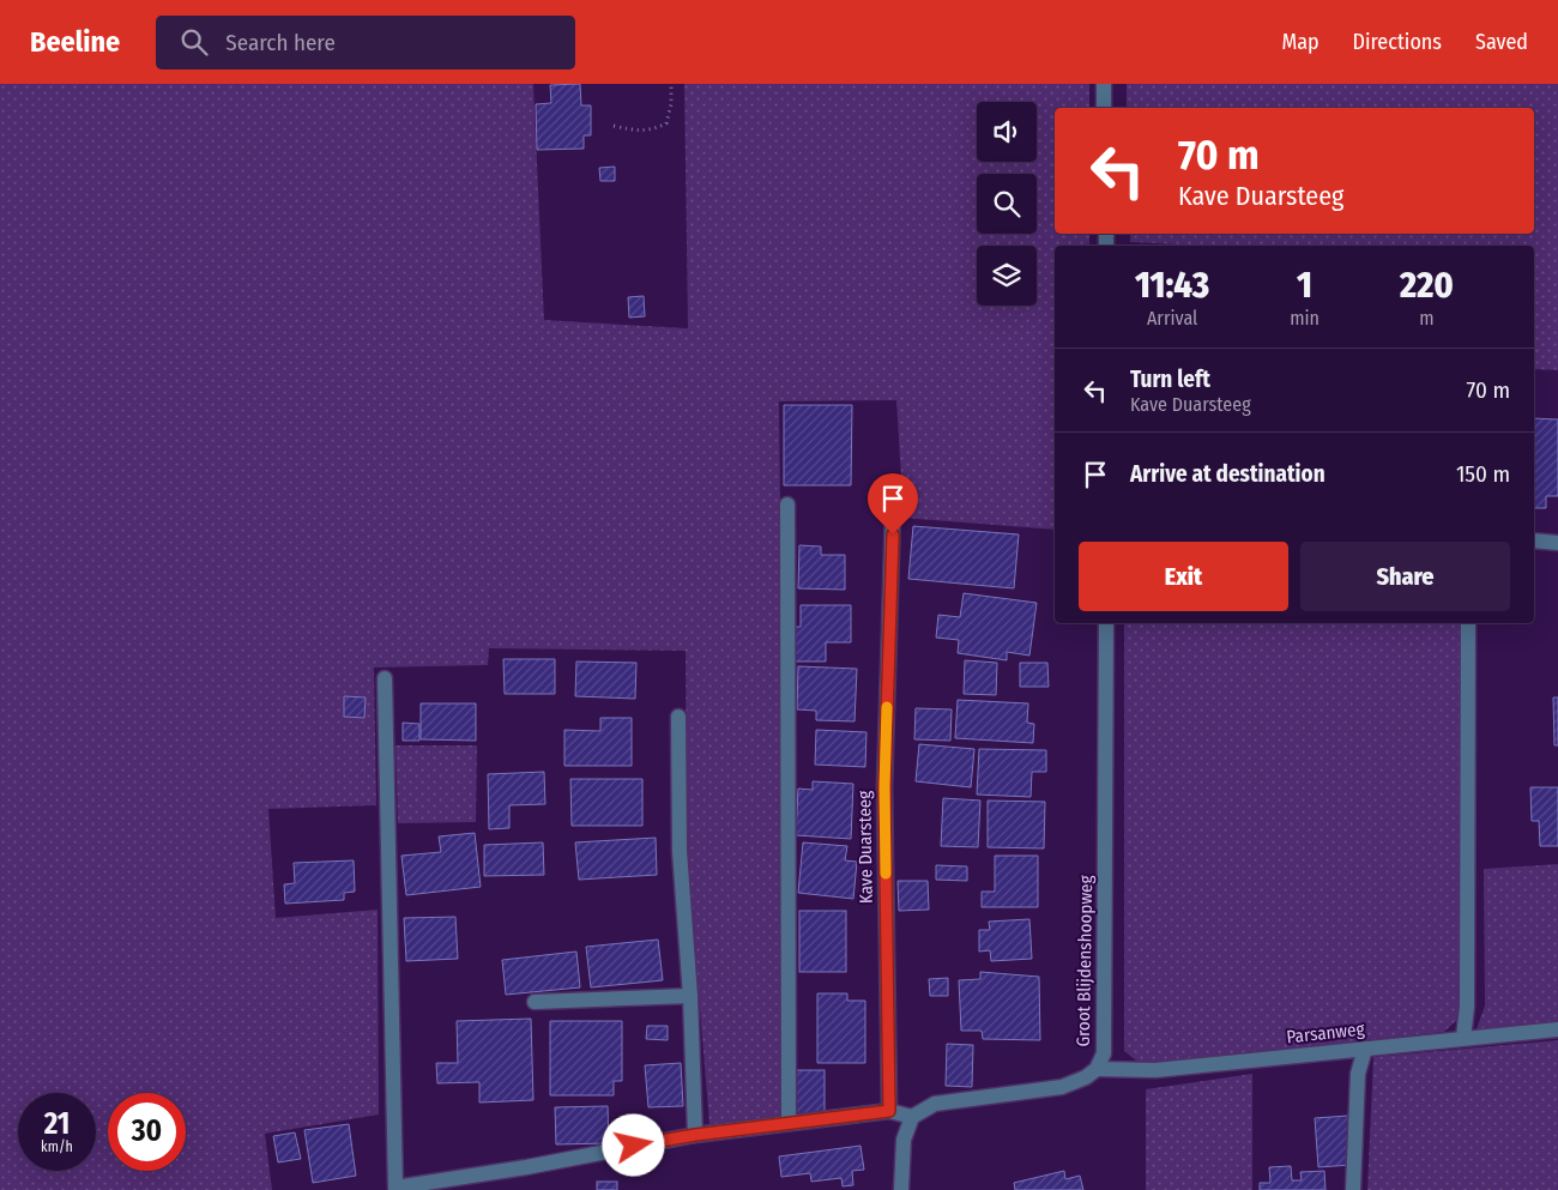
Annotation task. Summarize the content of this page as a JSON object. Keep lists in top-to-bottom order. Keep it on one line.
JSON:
{"streets":{"street":["Kave Duarsteeg","Groot Blijdenshoopweg","Parsanweg"]},"crossings":[["Groot Blijdenshoopweg","Parsanweg"]],"page":{"header":"Beeline","search":"Search here","nav":["Map","Directions","Saved"],"turn":["70 m","Kave Duarsteeg"],"eta":["11:43","Arrival","1","min","220","m"],"list":[{"name":"Turn left","note":"Kave Duarsteeg","value":"70 m"},{"name":"Arrive at destination","value":"150 m"}],"buttons":["Exit","Share"],"speed":"21 km/h","limit":"30"}}
